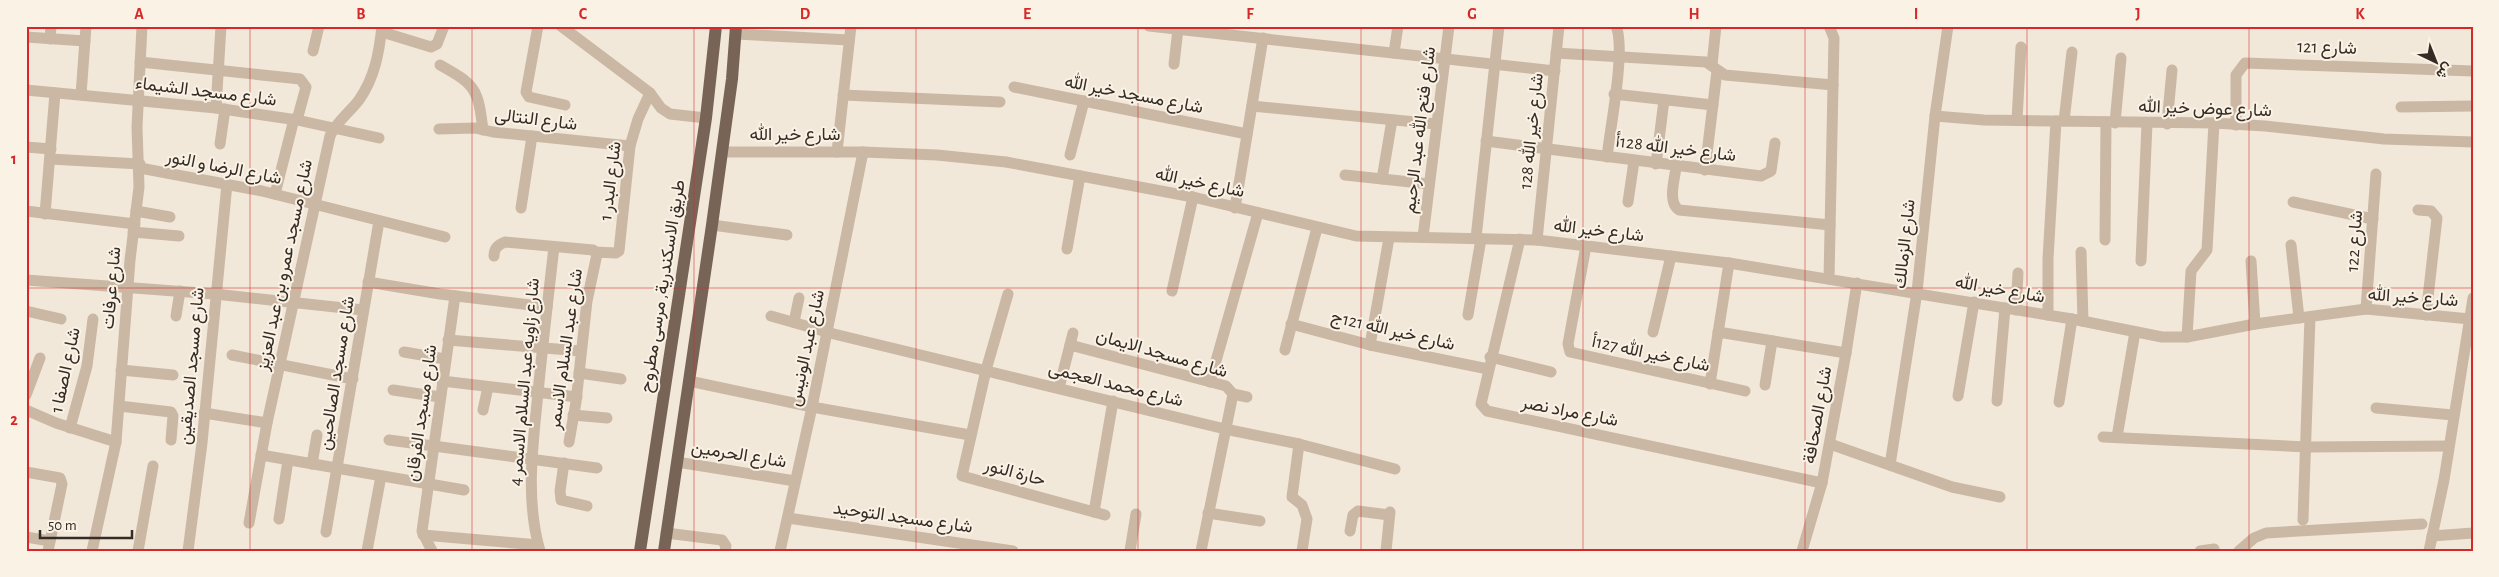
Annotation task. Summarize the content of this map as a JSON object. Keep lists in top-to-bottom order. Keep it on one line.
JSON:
{"streets":{"main road":["طريق الاسكندرية, مرسى مطروح"],"street":["شارع 121","شارع مسجد الشيماء","شارع مسجد خير الله","شارع عوض خير الله","شارع النتالى","شارع فتح الله عبد الرحيم","شارع خير الله 128","شارع خير الله","شارع خير الله 128أ","شارع الرضا و النور","شارع البدر 1","شارع 122","شارع الزمالك","شارع مسجد عمرو بن عبد العزيز","شارع عرفات","شارع خير الله 121ج","شارع عبد الونيس","شارع عبد السلام الاسمر","شارع مسجد الايمان","شارع خير الله 127أ","شارع مسجد الصديقين","شارع الصفا 1","شارع مسجد الصالحين","شارع زاويه عبد السلام الاسمر 4","شارع محمد العجمى","شارع مراد نصر","شارع مسجد الفرقان","شارع الصحافة","شارع الحرمين","حارة النور","شارع مسجد التوحيد"]},"crossings":[["شارع 121","شارع عوض خير الله"],["شارع مسجد الشيماء","شارع مسجد عمرو بن عبد العزيز"],["شارع مسجد الشيماء","شارع عرفات"],["شارع عوض خير الله","شارع الزمالك"],["شارع النتالى","شارع البدر 1"],["شارع فتح الله عبد الرحيم","شارع خير الله"],["شارع خير الله 128","شارع خير الله"],["شارع خير الله 128","شارع خير الله 128أ"],["شارع خير الله","شارع 122"],["شارع خير الله","شارع الزمالك"],["شارع خير الله","شارع عبد الونيس"],["شارع خير الله","شارع خير الله 127أ"],["شارع خير الله","شارع مراد نصر"],["شارع خير الله","شارع الصحافة"],["شارع الرضا و النور","شارع مسجد عمرو بن عبد العزيز"],["شارع الرضا و النور","شارع عرفات"],["شارع الرضا و النور","شارع مسجد الصديقين"],["شارع الرضا و النور","شارع مسجد الصالحين"],["شارع البدر 1","شارع عبد السلام الاسمر"],["شارع خير الله 121ج","شارع مراد نصر"],["شارع عبد الونيس","شارع محمد العجمى"],["شارع عبد الونيس","شارع الحرمين"],["شارع عبد الونيس","شارع مسجد التوحيد"],["شارع عبد السلام الاسمر","شارع زاويه عبد السلام الاسمر 4"],["شارع مسجد الايمان","شارع محمد العجمى"],["شارع محمد العجمى","حارة النور"],["شارع مراد نصر","شارع الصحافة"]],"scale_bar":"50 m","north":"bottom right","grid":{"columns":["A","B","C","D","E","F","G","H","I","J","K"],"rows":["1","2"]}}
